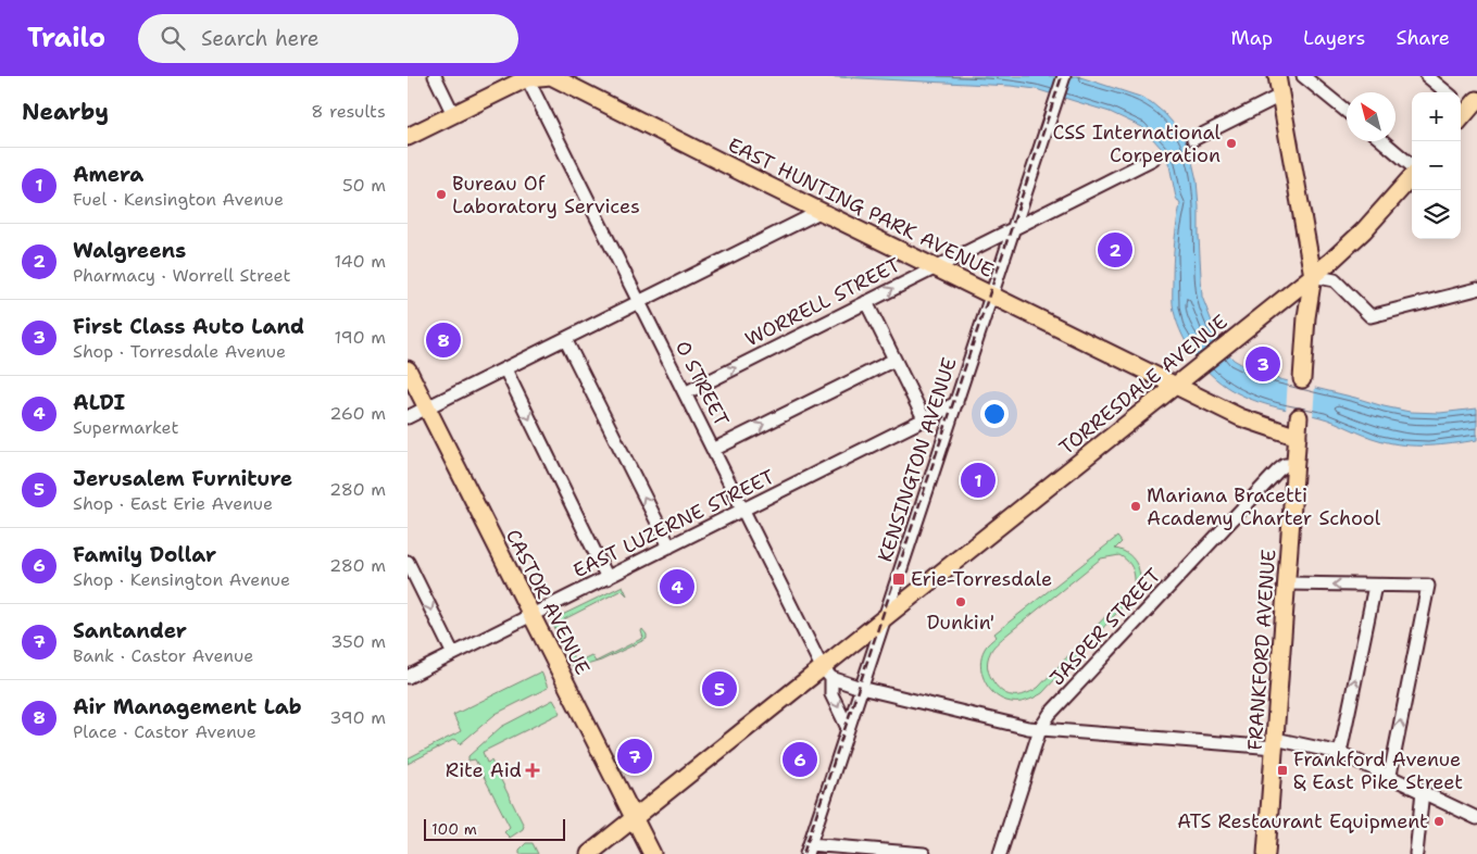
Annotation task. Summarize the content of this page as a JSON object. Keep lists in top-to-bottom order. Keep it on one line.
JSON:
{"streets":{"main road":["EAST HUNTING PARK AVENUE","TORRESDALE AVENUE","CASTOR AVENUE","FRANKFORD AVENUE"],"street":["WORRELL STREET","O STREET","KENSINGTON AVENUE","EAST LUZERNE STREET","JASPER STREET"]},"crossings":[["EAST HUNTING PARK AVENUE","WORRELL STREET"],["EAST HUNTING PARK AVENUE","O STREET"],["EAST HUNTING PARK AVENUE","TORRESDALE AVENUE"],["EAST HUNTING PARK AVENUE","KENSINGTON AVENUE"],["EAST HUNTING PARK AVENUE","FRANKFORD AVENUE"],["WORRELL STREET","O STREET"],["WORRELL STREET","KENSINGTON AVENUE"],["O STREET","TORRESDALE AVENUE"],["O STREET","KENSINGTON AVENUE"],["O STREET","EAST LUZERNE STREET"],["TORRESDALE AVENUE","KENSINGTON AVENUE"],["TORRESDALE AVENUE","CASTOR AVENUE"],["KENSINGTON AVENUE","EAST LUZERNE STREET"],["EAST LUZERNE STREET","CASTOR AVENUE"],["JASPER STREET","FRANKFORD AVENUE"]],"places":{"other":["CSS International Corperation","Bureau Of Laboratory Services","Mariana Bracetti Academy Charter School","Dunkin'","ATS Restaurant Equipment"],"transit":["Erie-Torresdale","Frankford Avenue & East Pike Street"],"health":["Rite Aid"]},"scale_bar":"100 m","north":"top left","page":{"header":"Trailo","search":"Search here","nav":["Map","Layers","Share"],"heading":["Nearby","8 results"],"map_buttons":["+","−"],"list":[{"mark":"1","name":"Amera","note":"Fuel · Kensington Avenue","value":"50 m"},{"mark":"2","name":"Walgreens","note":"Pharmacy · Worrell Street","value":"140 m"},{"mark":"3","name":"First Class Auto Land","note":"Shop · Torresdale Avenue","value":"190 m"},{"mark":"4","name":"ALDI","note":"Supermarket","value":"260 m"},{"mark":"5","name":"Jerusalem Furniture","note":"Shop · East Erie Avenue","value":"280 m"},{"mark":"6","name":"Family Dollar","note":"Shop · Kensington Avenue","value":"280 m"},{"mark":"7","name":"Santander","note":"Bank · Castor Avenue","value":"350 m"},{"mark":"8","name":"Air Management Lab","note":"Place · Castor Avenue","value":"390 m"}],"pins":["2","8","3","1","4","5","7","6"],"scale":"100 m"}}
